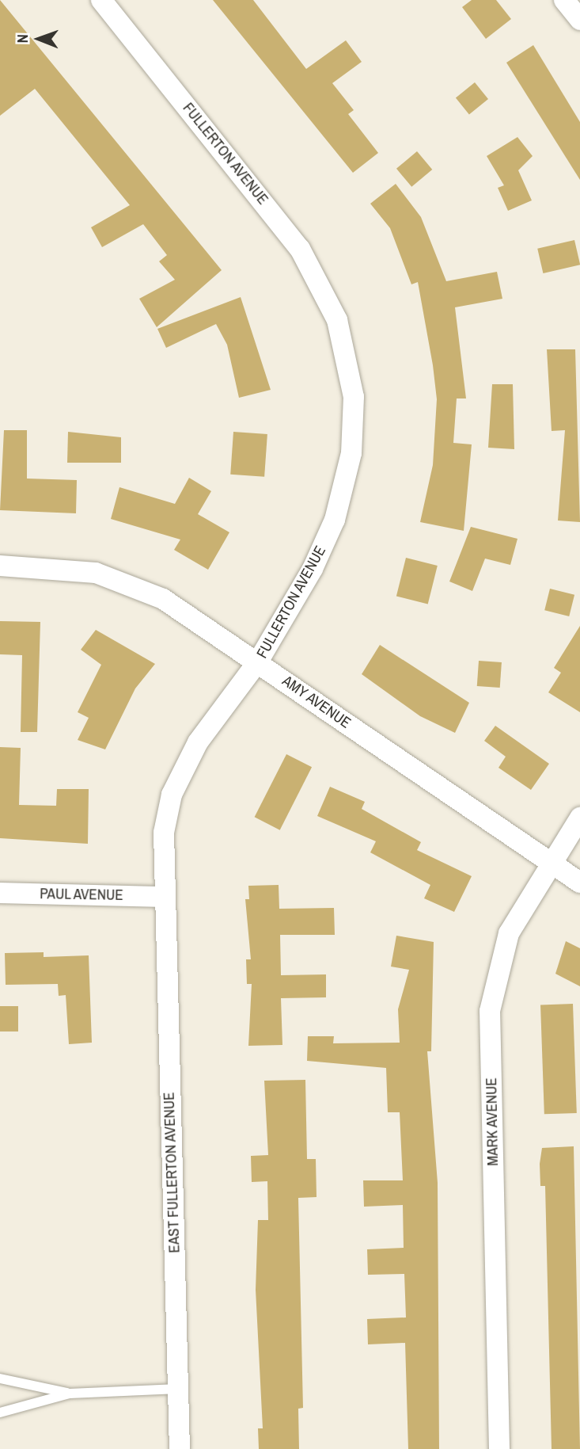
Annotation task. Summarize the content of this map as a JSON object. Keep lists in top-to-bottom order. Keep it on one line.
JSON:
{"streets":{"street":["FULLERTON AVENUE","AMY AVENUE","PAUL AVENUE","MARK AVENUE","EAST FULLERTON AVENUE"]},"crossings":[["FULLERTON AVENUE","AMY AVENUE"],["FULLERTON AVENUE","PAUL AVENUE"],["FULLERTON AVENUE","EAST FULLERTON AVENUE"],["AMY AVENUE","MARK AVENUE"],["PAUL AVENUE","EAST FULLERTON AVENUE"]],"north":"left"}
